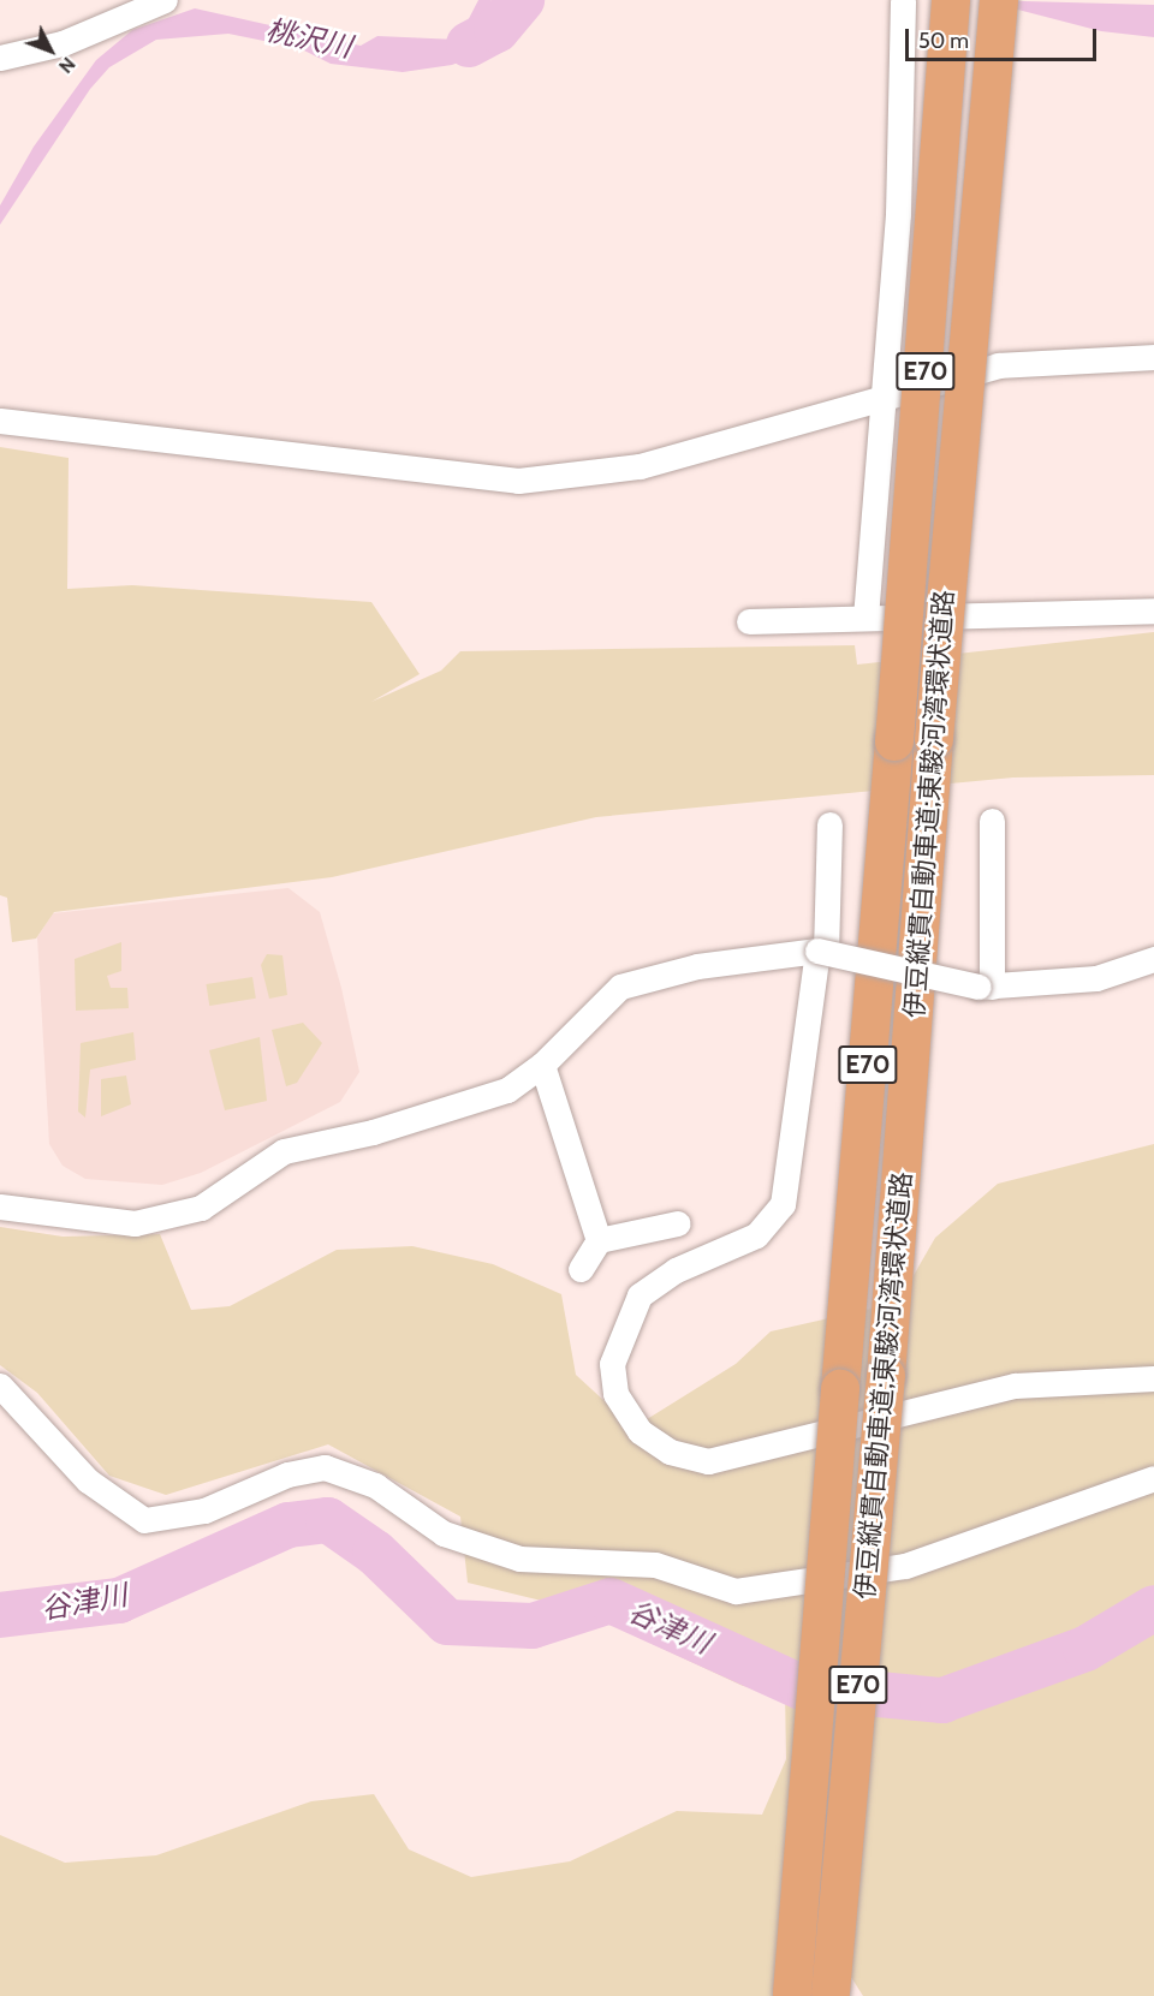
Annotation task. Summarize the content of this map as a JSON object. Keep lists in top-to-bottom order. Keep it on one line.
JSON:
{"streets":{"highway":["E70","伊豆縦貫自動車道;東駿河湾環状道路"]},"water":["桃沢川","谷津川"],"scale_bar":"50 m","north":"bottom right"}
